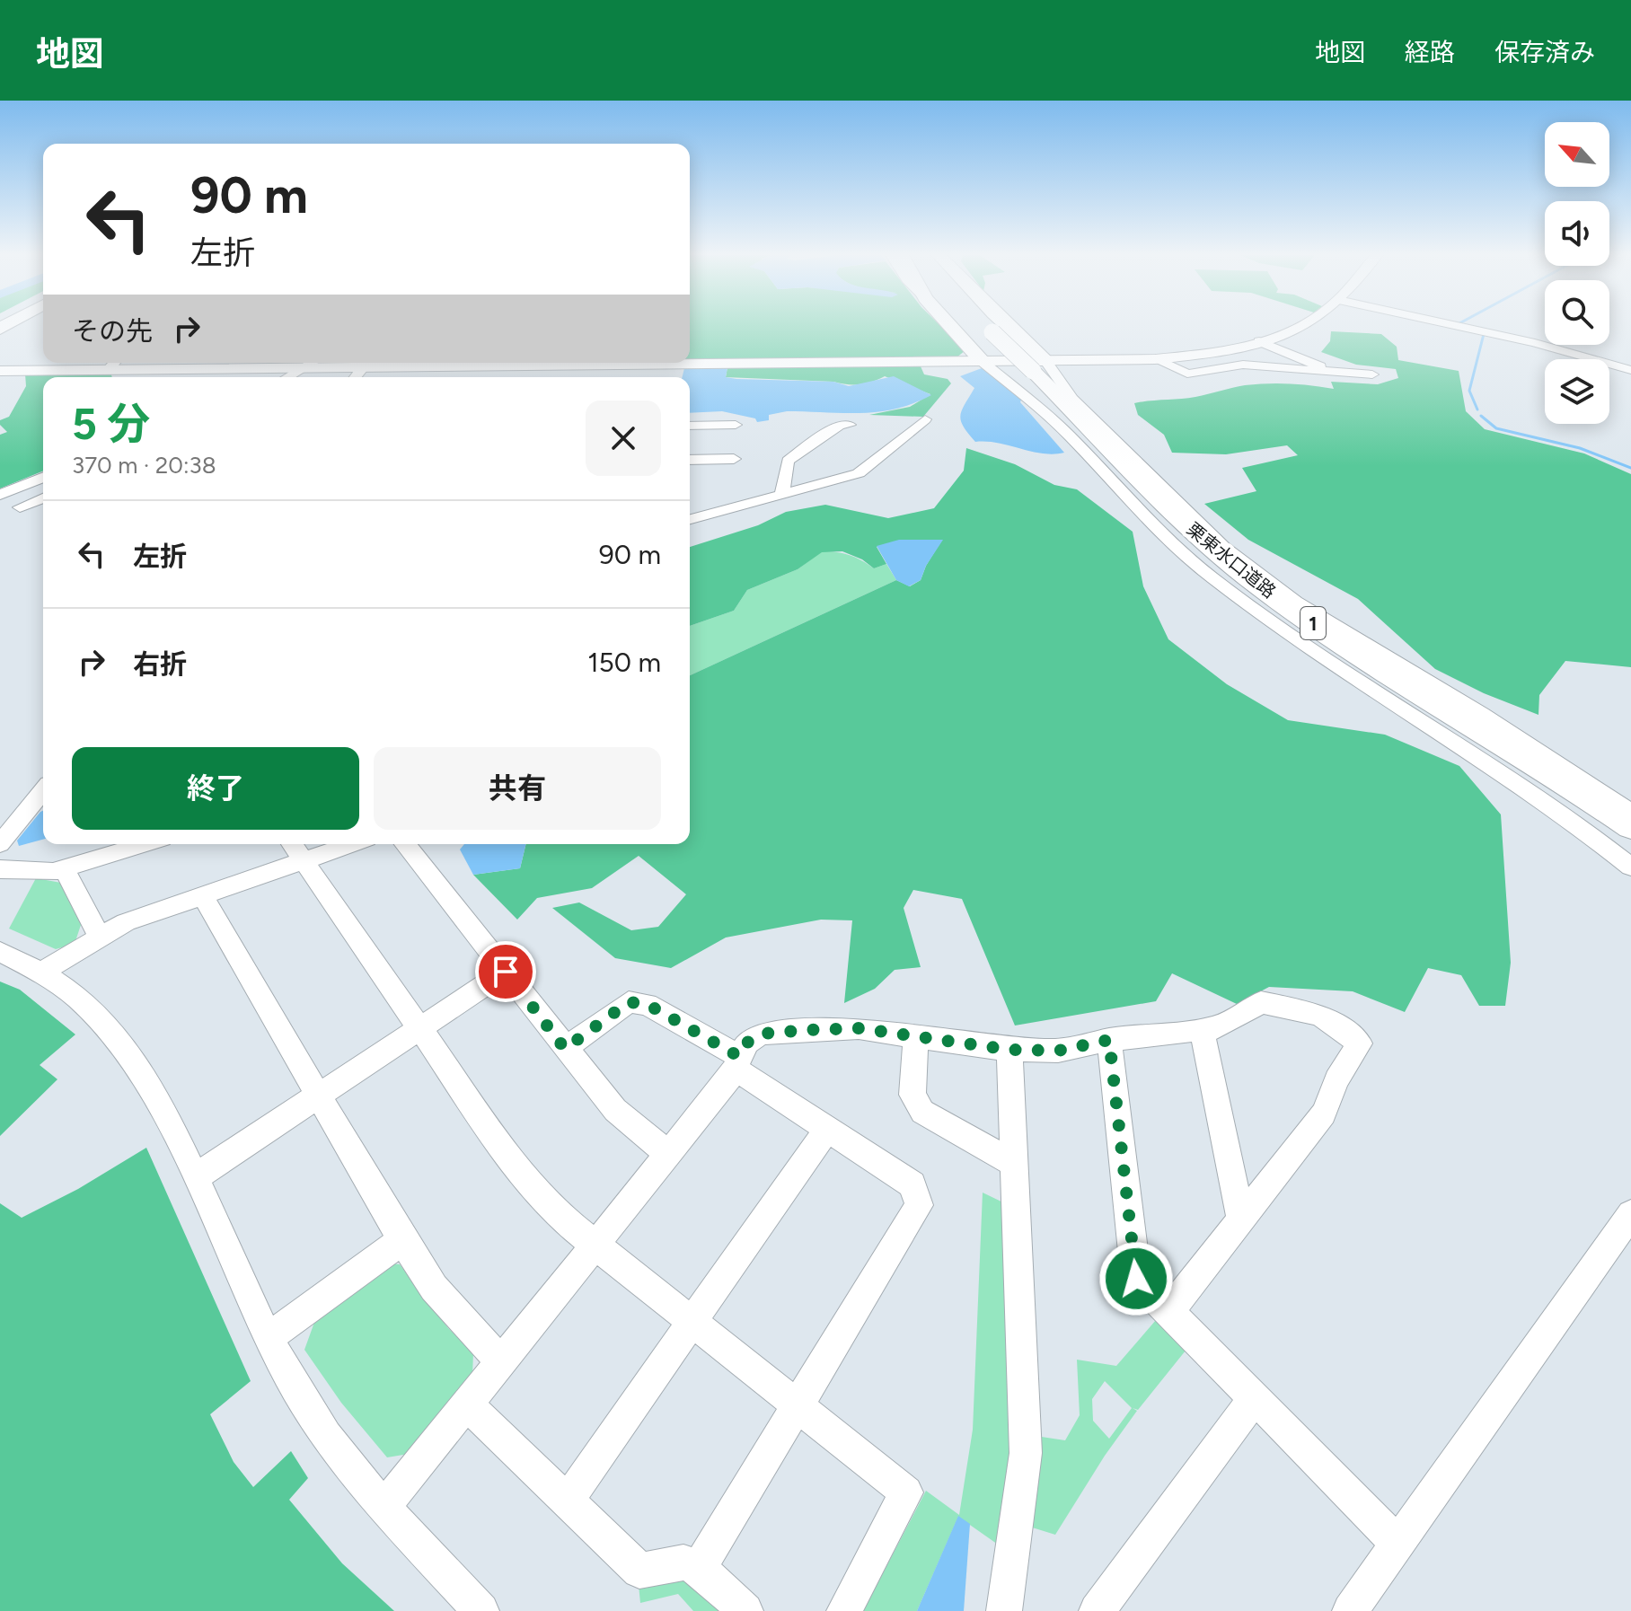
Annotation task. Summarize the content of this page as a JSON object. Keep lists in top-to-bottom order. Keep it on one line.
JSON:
{"streets":{"highway":["栗東水口道路","1"]},"crossings":[["栗東水口道路","1"]],"north":"top left","page":{"header":"地図","nav":["地図","経路","保存済み"],"turn":["90 m","左折"],"then":"その先","heading":["5 分","370 m · 20:38"],"list":[{"name":"左折","value":"90 m"},{"name":"右折","value":"150 m"}],"buttons":["終了","共有"]}}
